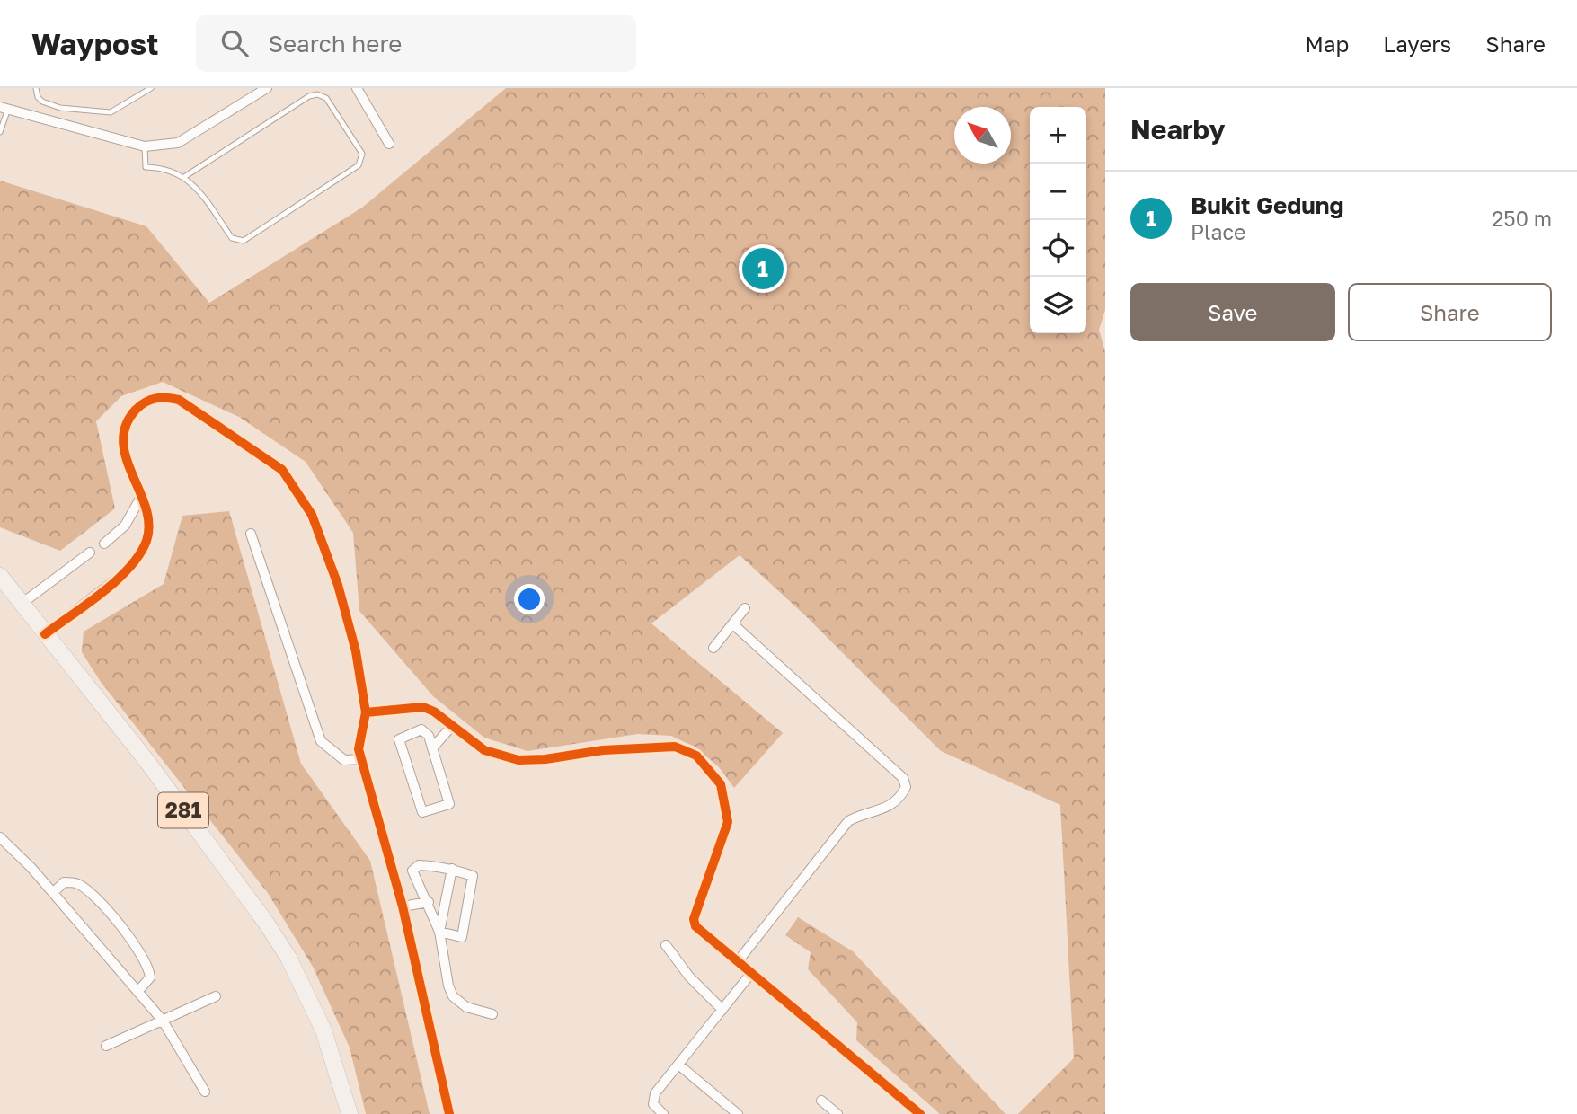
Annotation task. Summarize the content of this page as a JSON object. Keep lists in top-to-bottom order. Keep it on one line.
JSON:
{"streets":{"main road":["281"]},"north":"top left","page":{"header":"Waypost","search":"Search here","nav":["Map","Layers","Share"],"heading":"Nearby","map_buttons":["+","−"],"list":[{"mark":"1","name":"Bukit Gedung","note":"Place","value":"250 m"}],"pins":"1","buttons":["Save","Share"]}}
